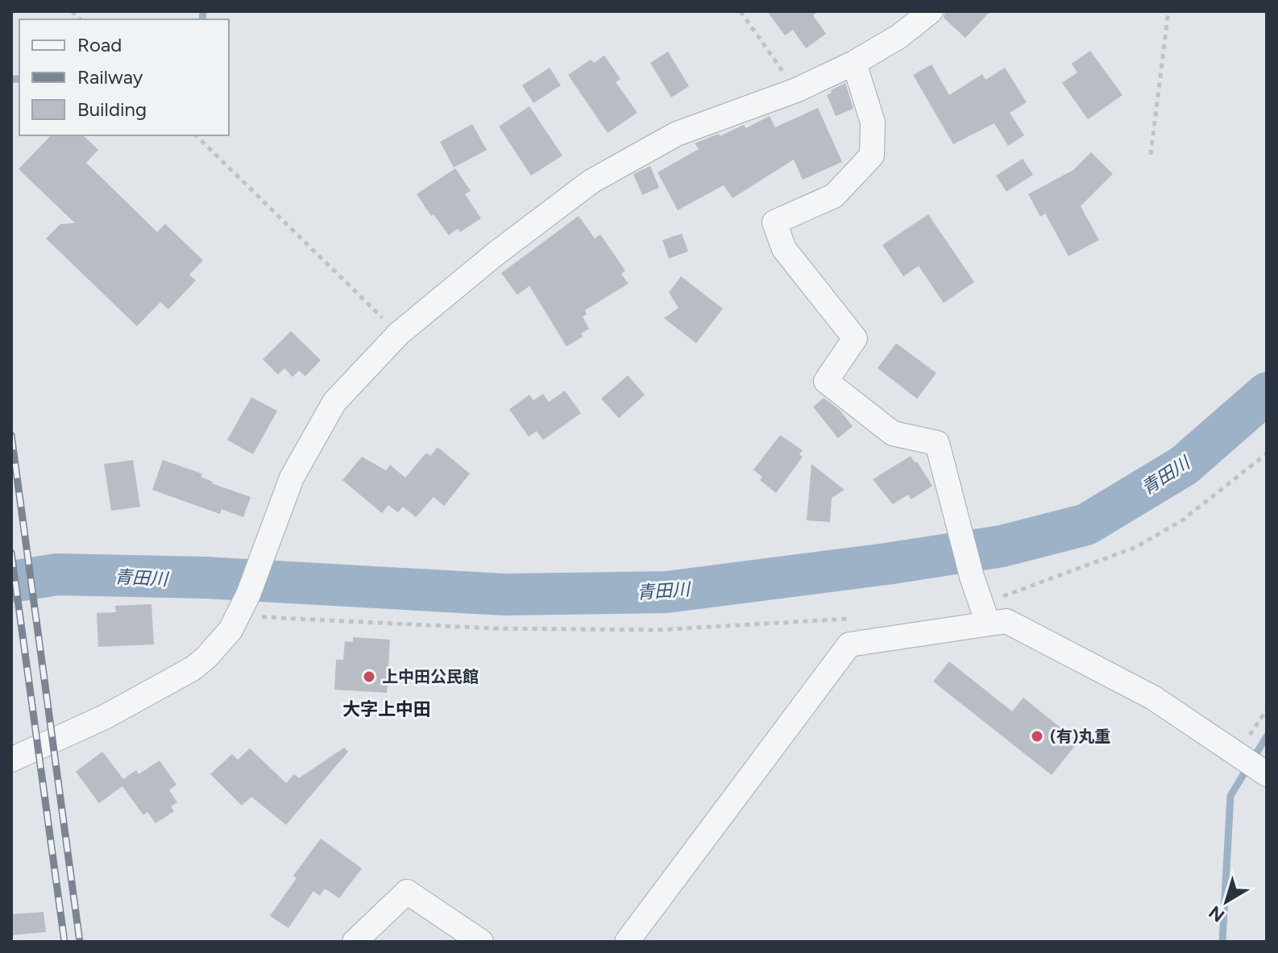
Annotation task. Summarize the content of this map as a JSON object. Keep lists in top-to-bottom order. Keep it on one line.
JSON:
{"districts":["大字上中田"],"water":["青田川"],"places":["上中田公民館","(有)丸重"],"legend":["Road","Railway","Building"],"north":"bottom left"}
